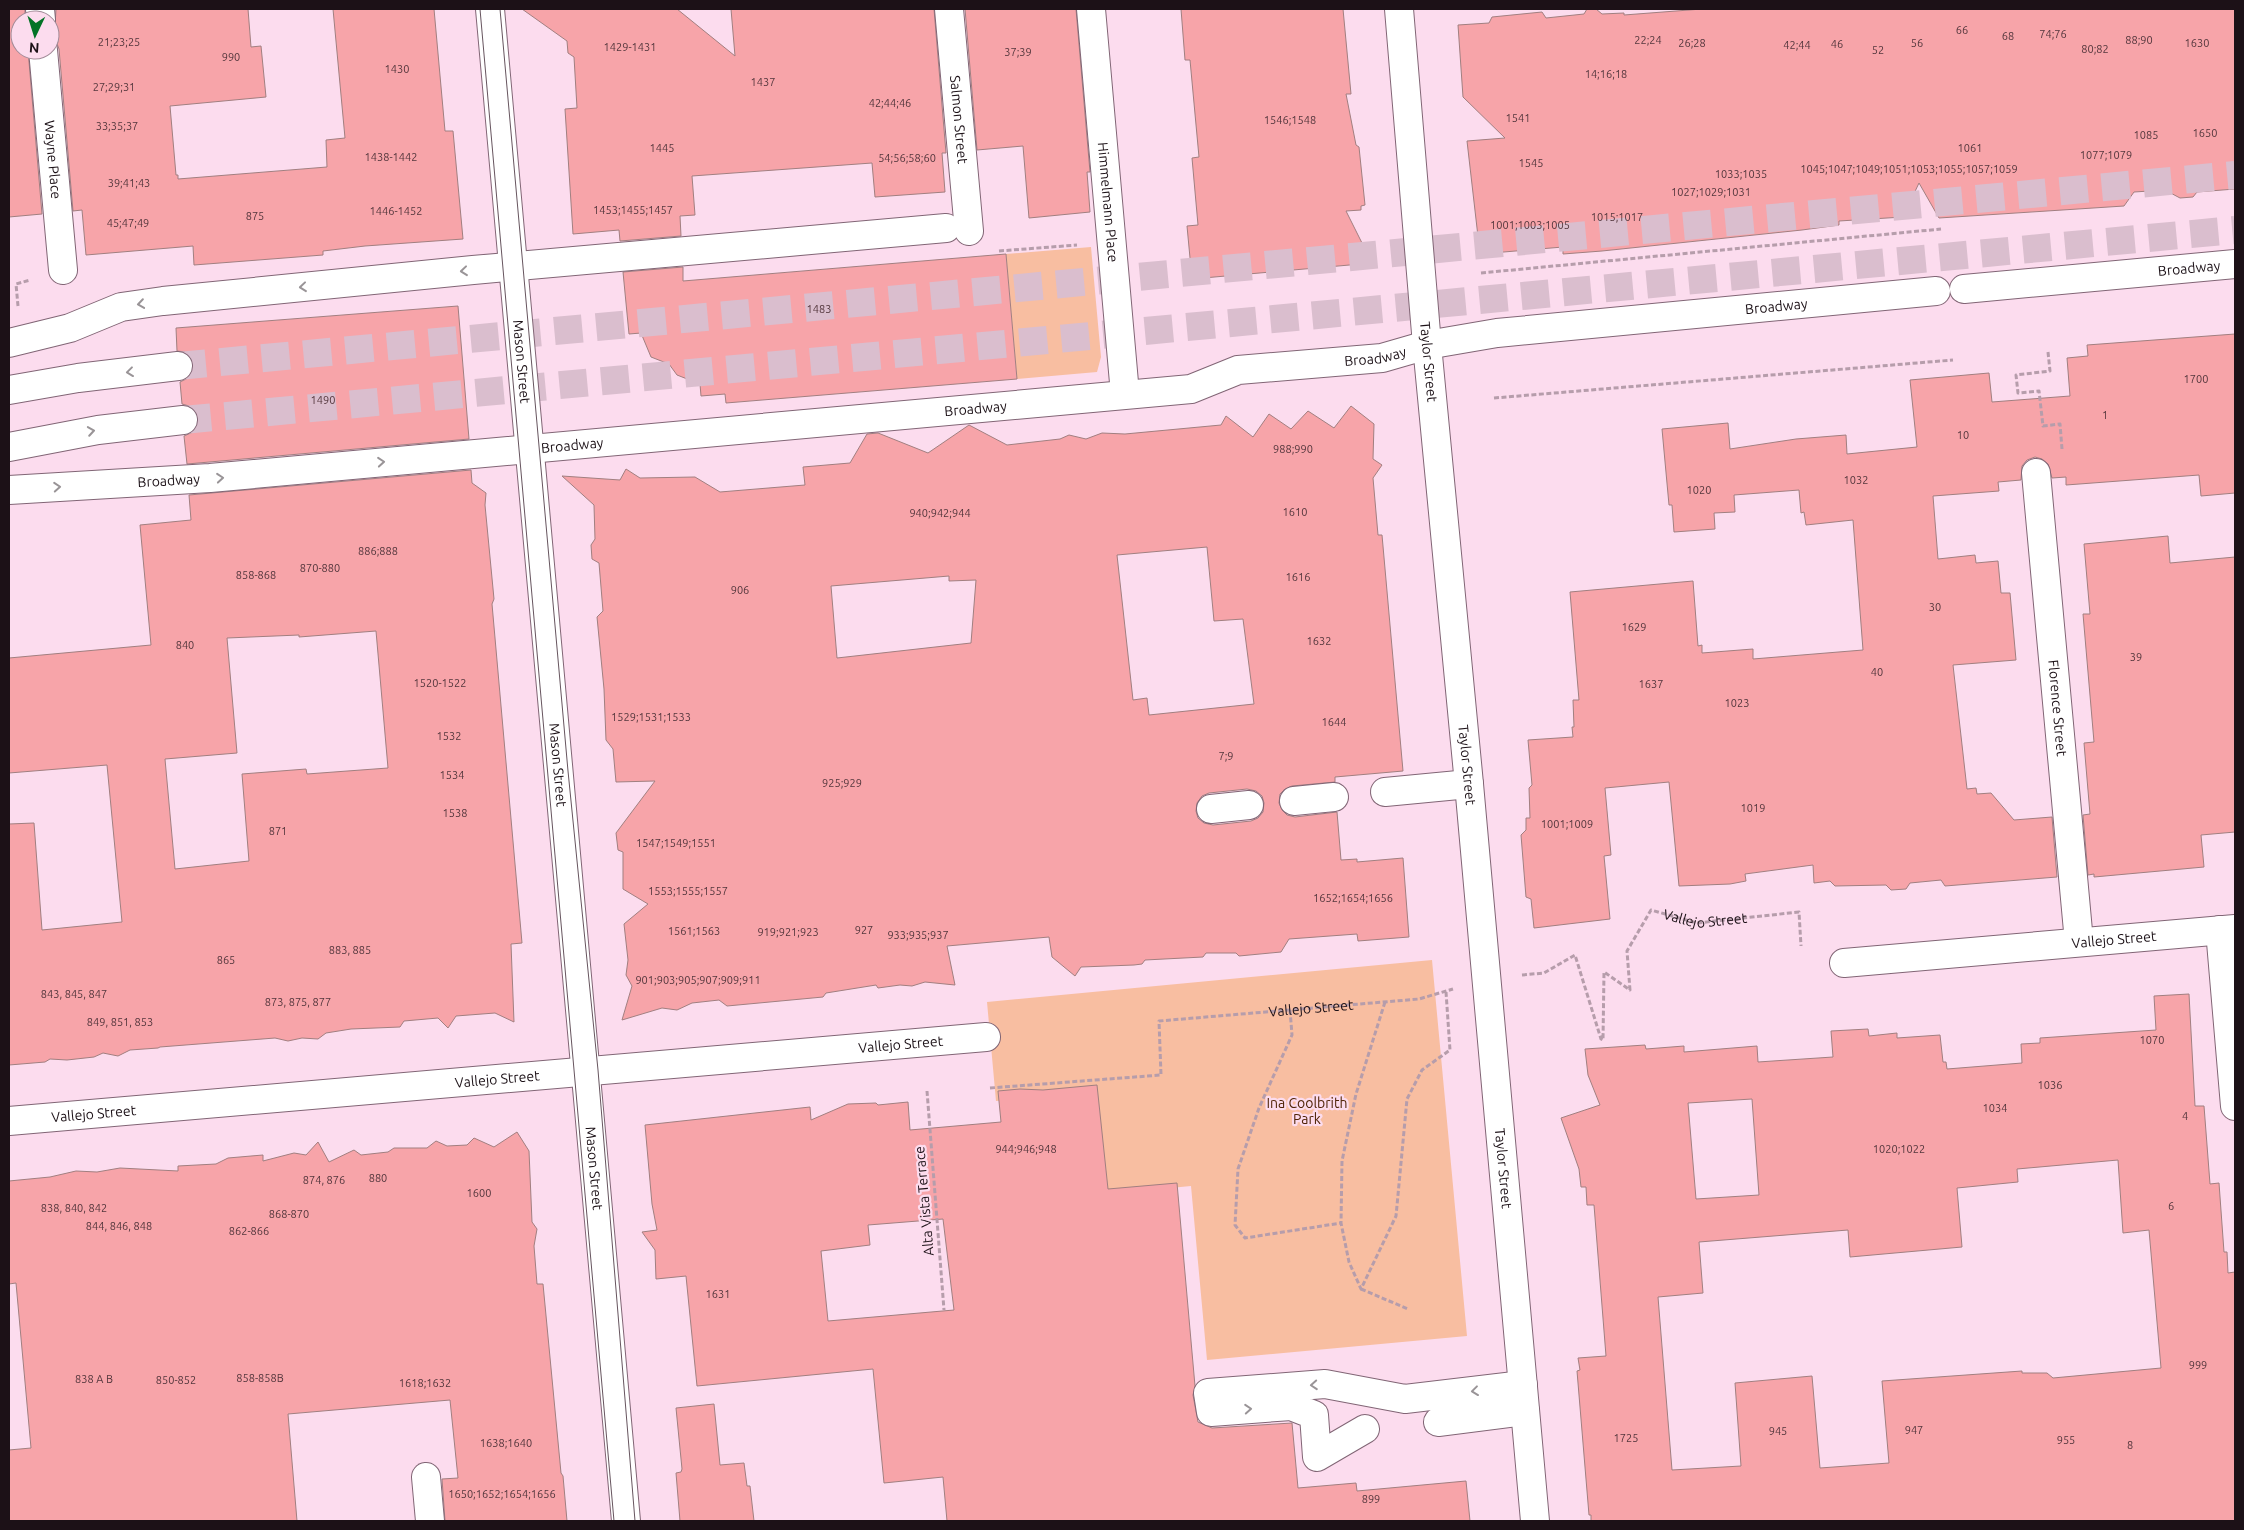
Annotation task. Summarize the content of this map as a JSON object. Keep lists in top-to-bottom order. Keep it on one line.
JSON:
{"streets":{"street":["Salmon Street","Wayne Place","Himmelmann Place","Broadway","Mason Street","Taylor Street","Florence Street","Vallejo Street"],"path":["Alta Vista Terrace"]},"crossings":[["Salmon Street","Mason Street"],["Himmelmann Place","Broadway"],["Broadway","Mason Street"],["Broadway","Taylor Street"],["Mason Street","Vallejo Street"],["Florence Street","Vallejo Street"]],"parks":["Ina Coolbrith Park"],"house_numbers":["66","74;76","68","22;24","88;90","21;23;25","26;28","56","1630","46","42;44","1429-1431","80;82","52","37;39","990","1430","14;16;18","1437","27;29;31","42;44;46","1541","1546;1548","33;35;37","1650","1085","1445","1061","1077;1079","1438-1442","54;56;58;60","1545","1045;1047;1049;1051;1053;1055;1057;1059","1033;1035","39;41;43","1027;1029;1031","1453;1455;1457","1446-1452","875","1015;1017","45;47;49","1001;1003;1005","1483","1700","1490","1","10","988;990","1032","1020","1610","940;942;944","886;888","870-880","858-868","1616","906","30","1629","1632","840","39","40","1520-1522","1637","1023","1529;1531;1533","1644","1532","7;9","1534","925;929","1019","1538","1001;1009","871","1547;1549;1551","1553;1555;1557","1652;1654;1656","927","1561;1563","919;921;923","933;935;937","883, 885","865","901;903;905;907;909;911","843, 845, 847","873, 875, 877","849, 851, 853","1070","1036","1034","4","944;946;948","1020;1022","880","874, 876","1600","6","838, 840, 842","868-870","844, 846, 848","862-866","1631","999","858-858B","838 A B","850-852","1618;1632","947","945","1725","955","1638;1640","8","1650;1652;1654;1656","899"],"north":"bottom"}
